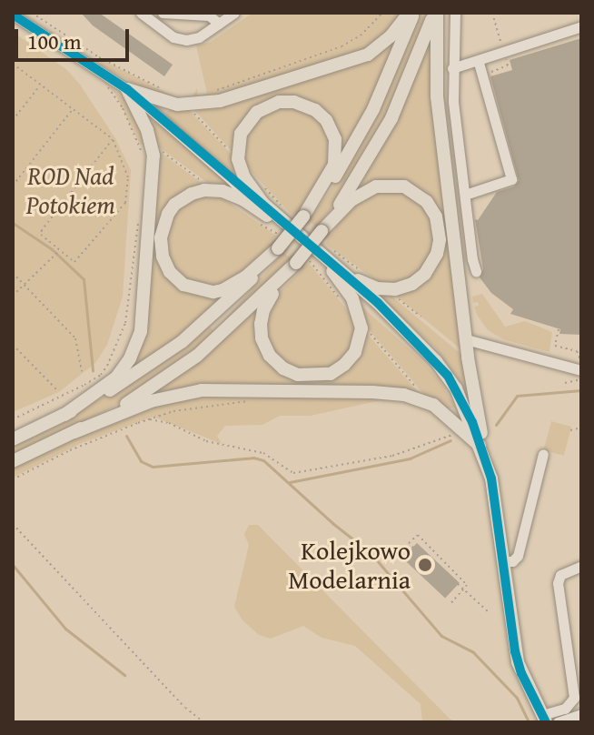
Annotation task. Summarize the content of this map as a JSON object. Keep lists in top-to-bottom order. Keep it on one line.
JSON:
{"parks":["ROD Nad Potokiem"],"places":["Kolejkowo Modelarnia"],"scale_bar":"100 m"}
